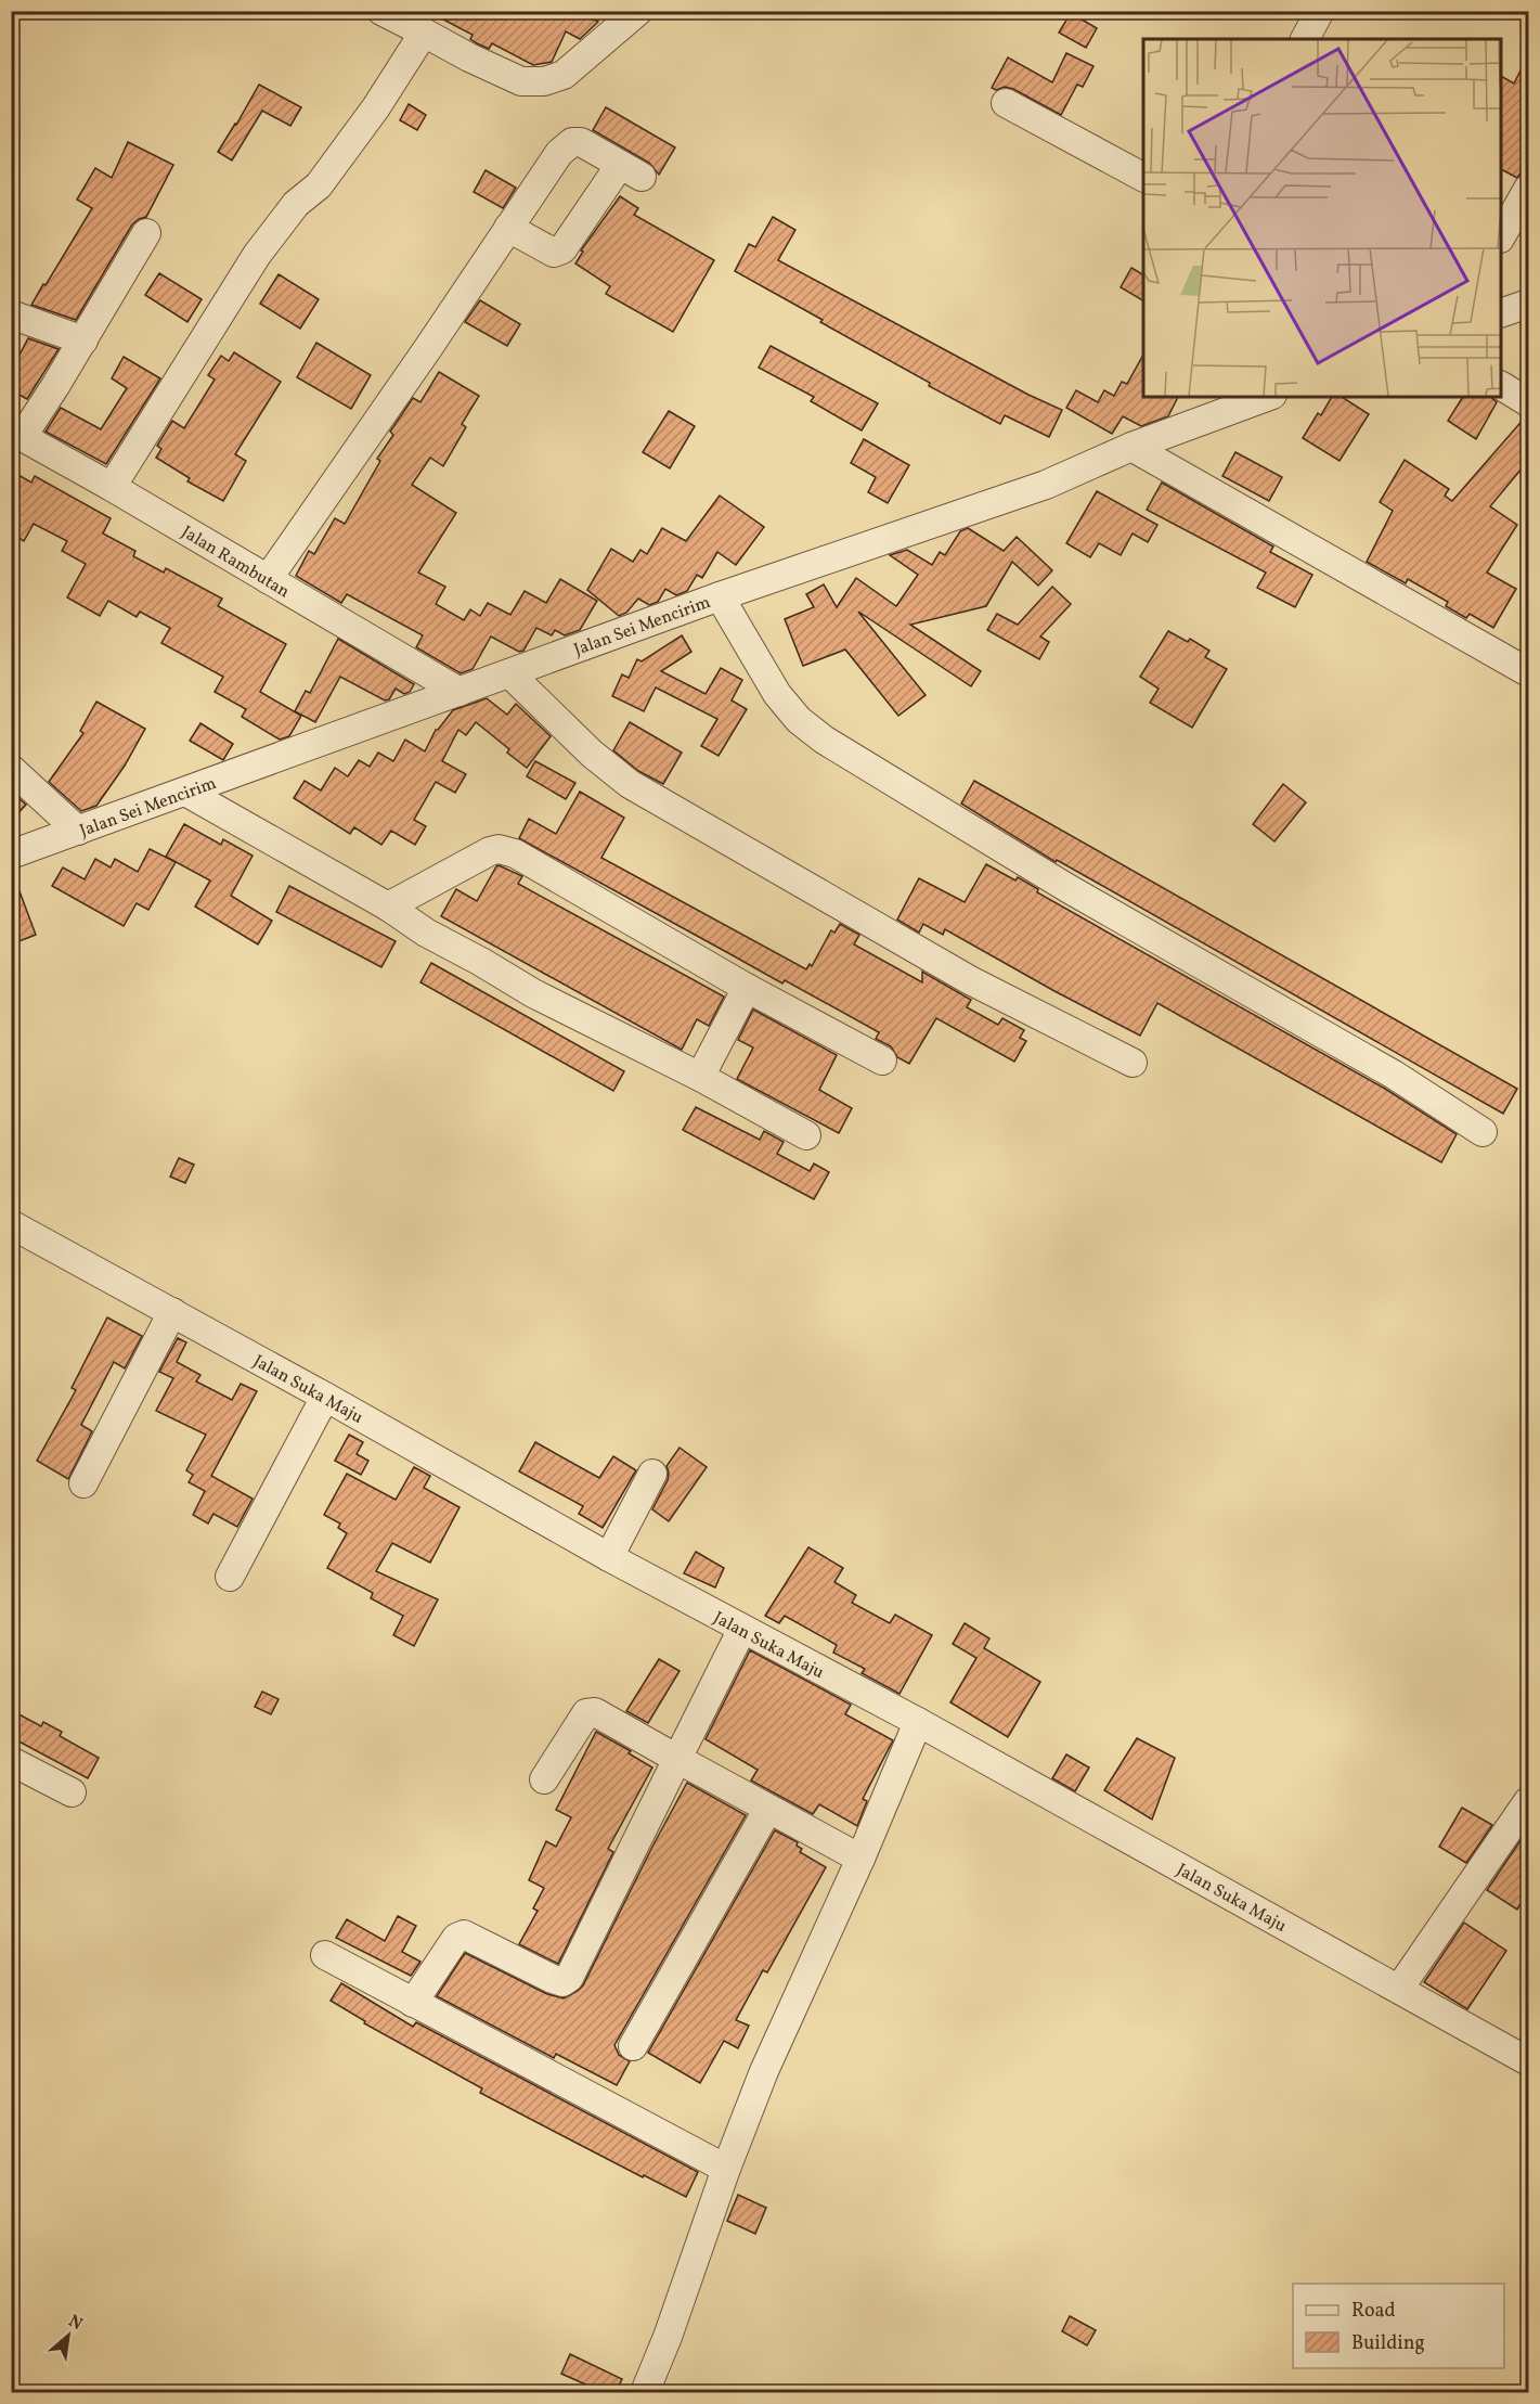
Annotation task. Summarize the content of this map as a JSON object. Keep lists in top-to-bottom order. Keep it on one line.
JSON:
{"streets":{"street":["Jalan Rambutan","Jalan Sei Mencirim","Jalan Suka Maju"]},"crossings":[["Jalan Rambutan","Jalan Sei Mencirim"]],"legend":["Road","Building"],"north":"top right"}
